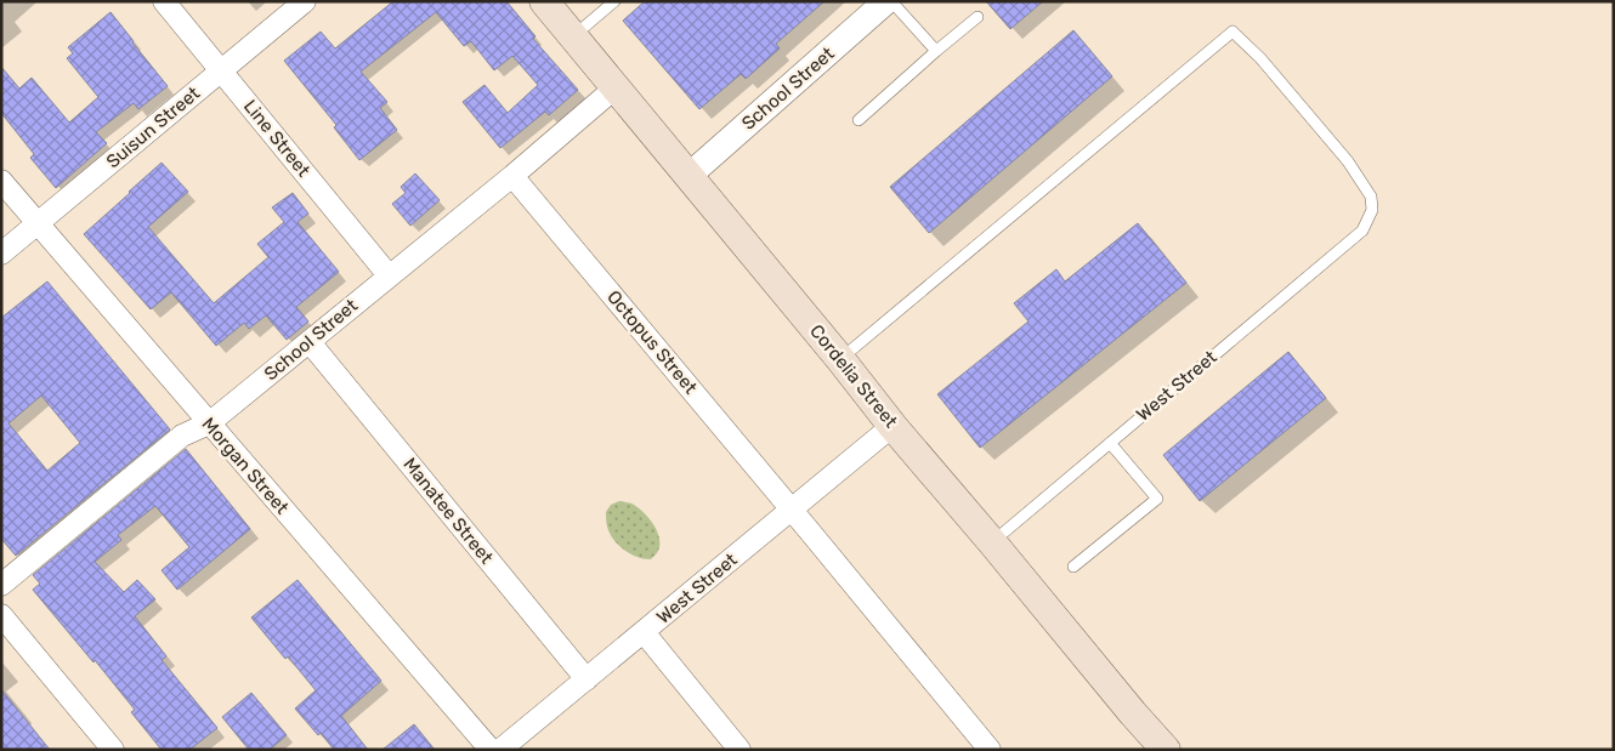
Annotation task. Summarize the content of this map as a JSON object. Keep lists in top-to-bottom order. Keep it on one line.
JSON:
{"streets":{"main road":["Cordelia Street"],"street":["School Street","Suisun Street","Line Street","Octopus Street","West Street","Morgan Street","Manatee Street"]},"crossings":[["School Street","Line Street"],["School Street","Octopus Street"],["School Street","Cordelia Street"],["School Street","Morgan Street"],["School Street","Manatee Street"],["Suisun Street","Line Street"],["Suisun Street","Morgan Street"],["Octopus Street","West Street"],["Cordelia Street","West Street"],["West Street","Manatee Street"]]}
